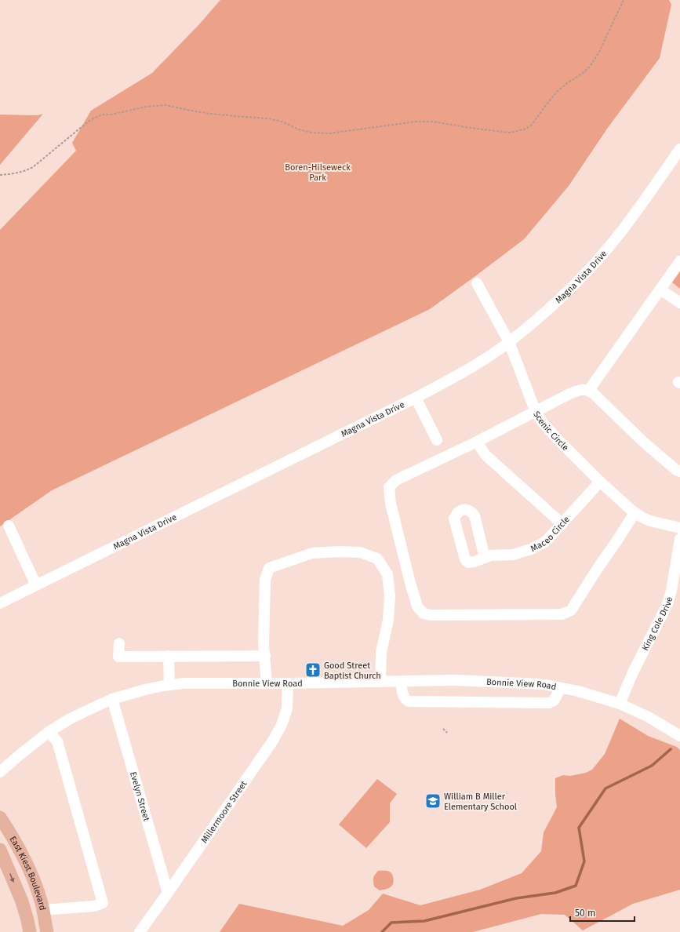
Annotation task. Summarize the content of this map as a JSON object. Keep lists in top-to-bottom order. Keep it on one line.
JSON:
{"streets":{"main road":["East Kiest Boulevard"],"street":["Magna Vista Drive","Scenic Circle","Maceo Circle","King Cole Drive","Bonnie View Road","Evelyn Street","Millermoore Street"]},"crossings":[["Magna Vista Drive","Scenic Circle"],["Scenic Circle","Maceo Circle"],["King Cole Drive","Bonnie View Road"],["Bonnie View Road","Evelyn Street"],["Bonnie View Road","Millermoore Street"],["Evelyn Street","Millermoore Street"]],"parks":["Boren-Hilseweck Park"],"places":{"church":["Good Street Baptist Church"],"school or university":["William B Miller Elementary School"]},"scale_bar":"50 m"}
